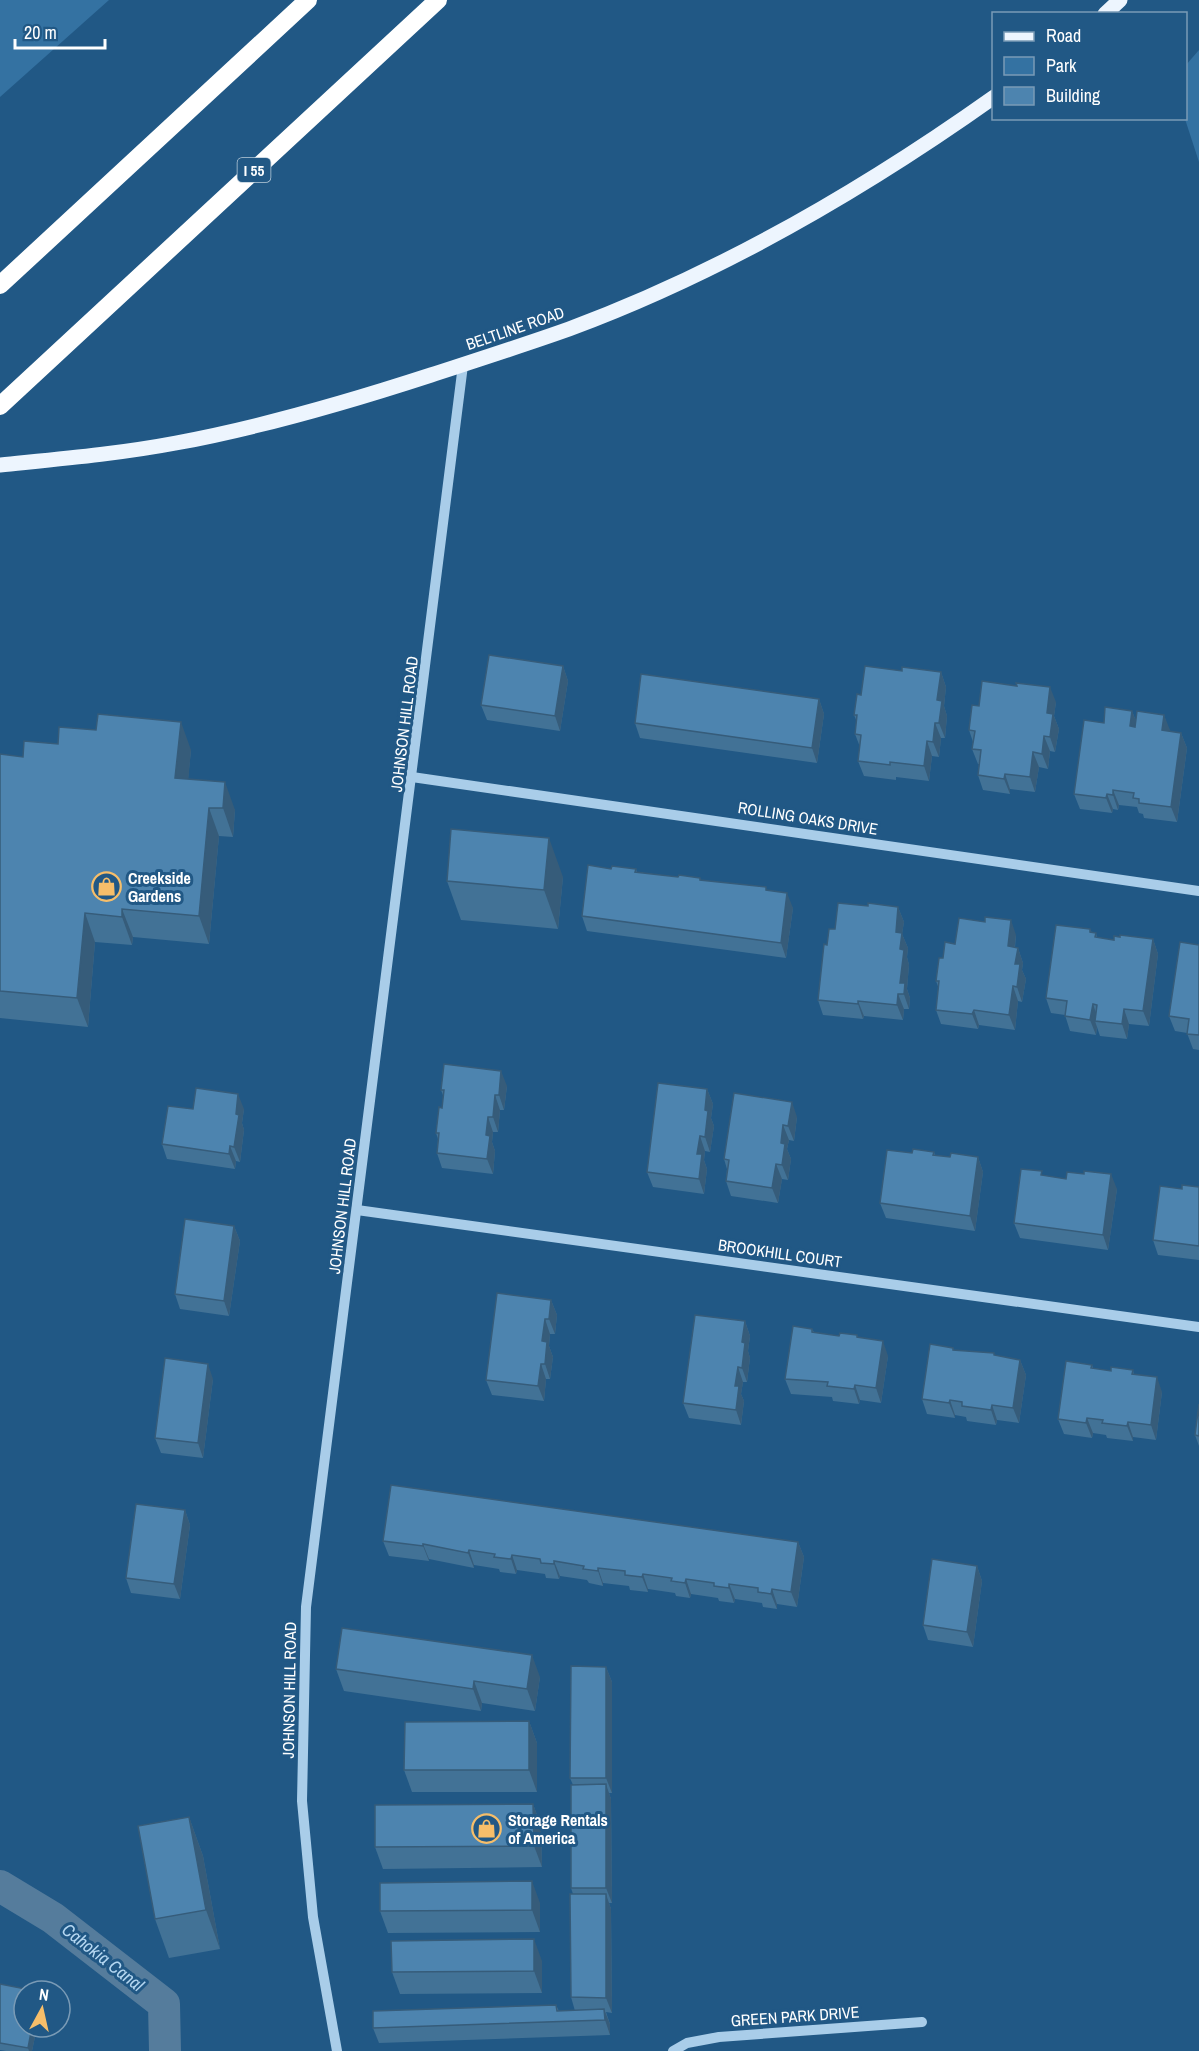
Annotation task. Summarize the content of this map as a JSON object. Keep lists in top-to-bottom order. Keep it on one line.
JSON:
{"streets":{"highway":["I 55"],"main road":["BELTLINE ROAD"],"street":["JOHNSON HILL ROAD","ROLLING OAKS DRIVE","BROOKHILL COURT","GREEN PARK DRIVE"]},"crossings":[["BELTLINE ROAD","JOHNSON HILL ROAD"],["JOHNSON HILL ROAD","ROLLING OAKS DRIVE"],["JOHNSON HILL ROAD","BROOKHILL COURT"]],"water":["Cahokia Canal"],"places":{"shop":["Creekside Gardens","Storage Rentals of America"]},"legend":["Road","Park","Building"],"scale_bar":"20 m","north":"top"}
